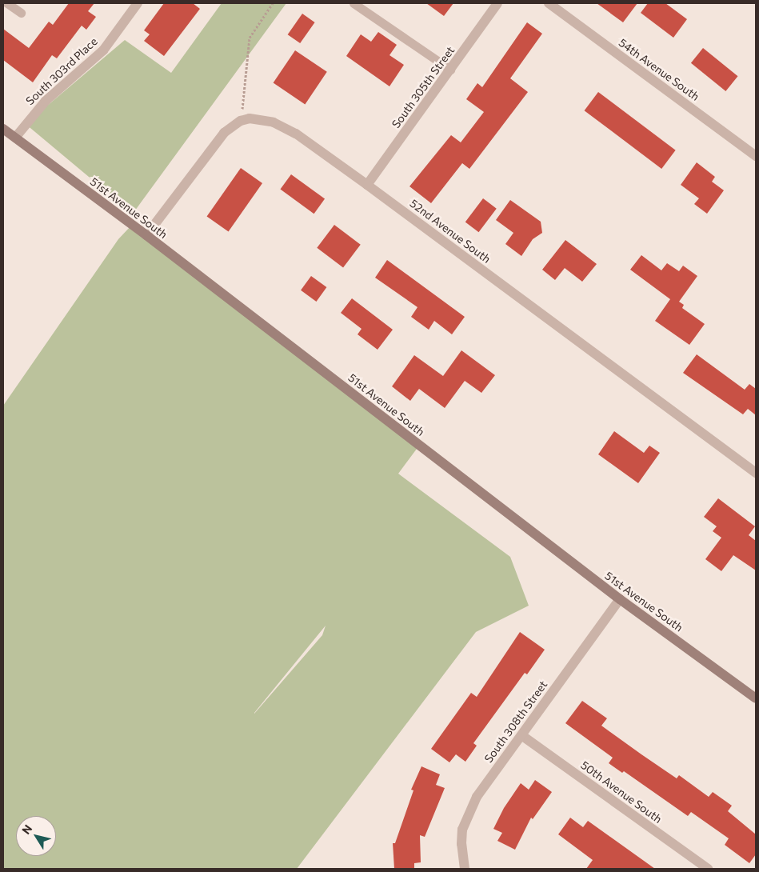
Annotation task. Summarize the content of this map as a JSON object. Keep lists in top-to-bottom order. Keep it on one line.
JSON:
{"streets":{"main road":["51st Avenue South"],"street":["54th Avenue South","South 303rd Place","South 305th Street","52nd Avenue South","South 308th Street","50th Avenue South"]},"crossings":[["South 303rd Place","51st Avenue South"],["South 305th Street","52nd Avenue South"],["51st Avenue South","South 308th Street"],["South 308th Street","50th Avenue South"]],"north":"top left"}
